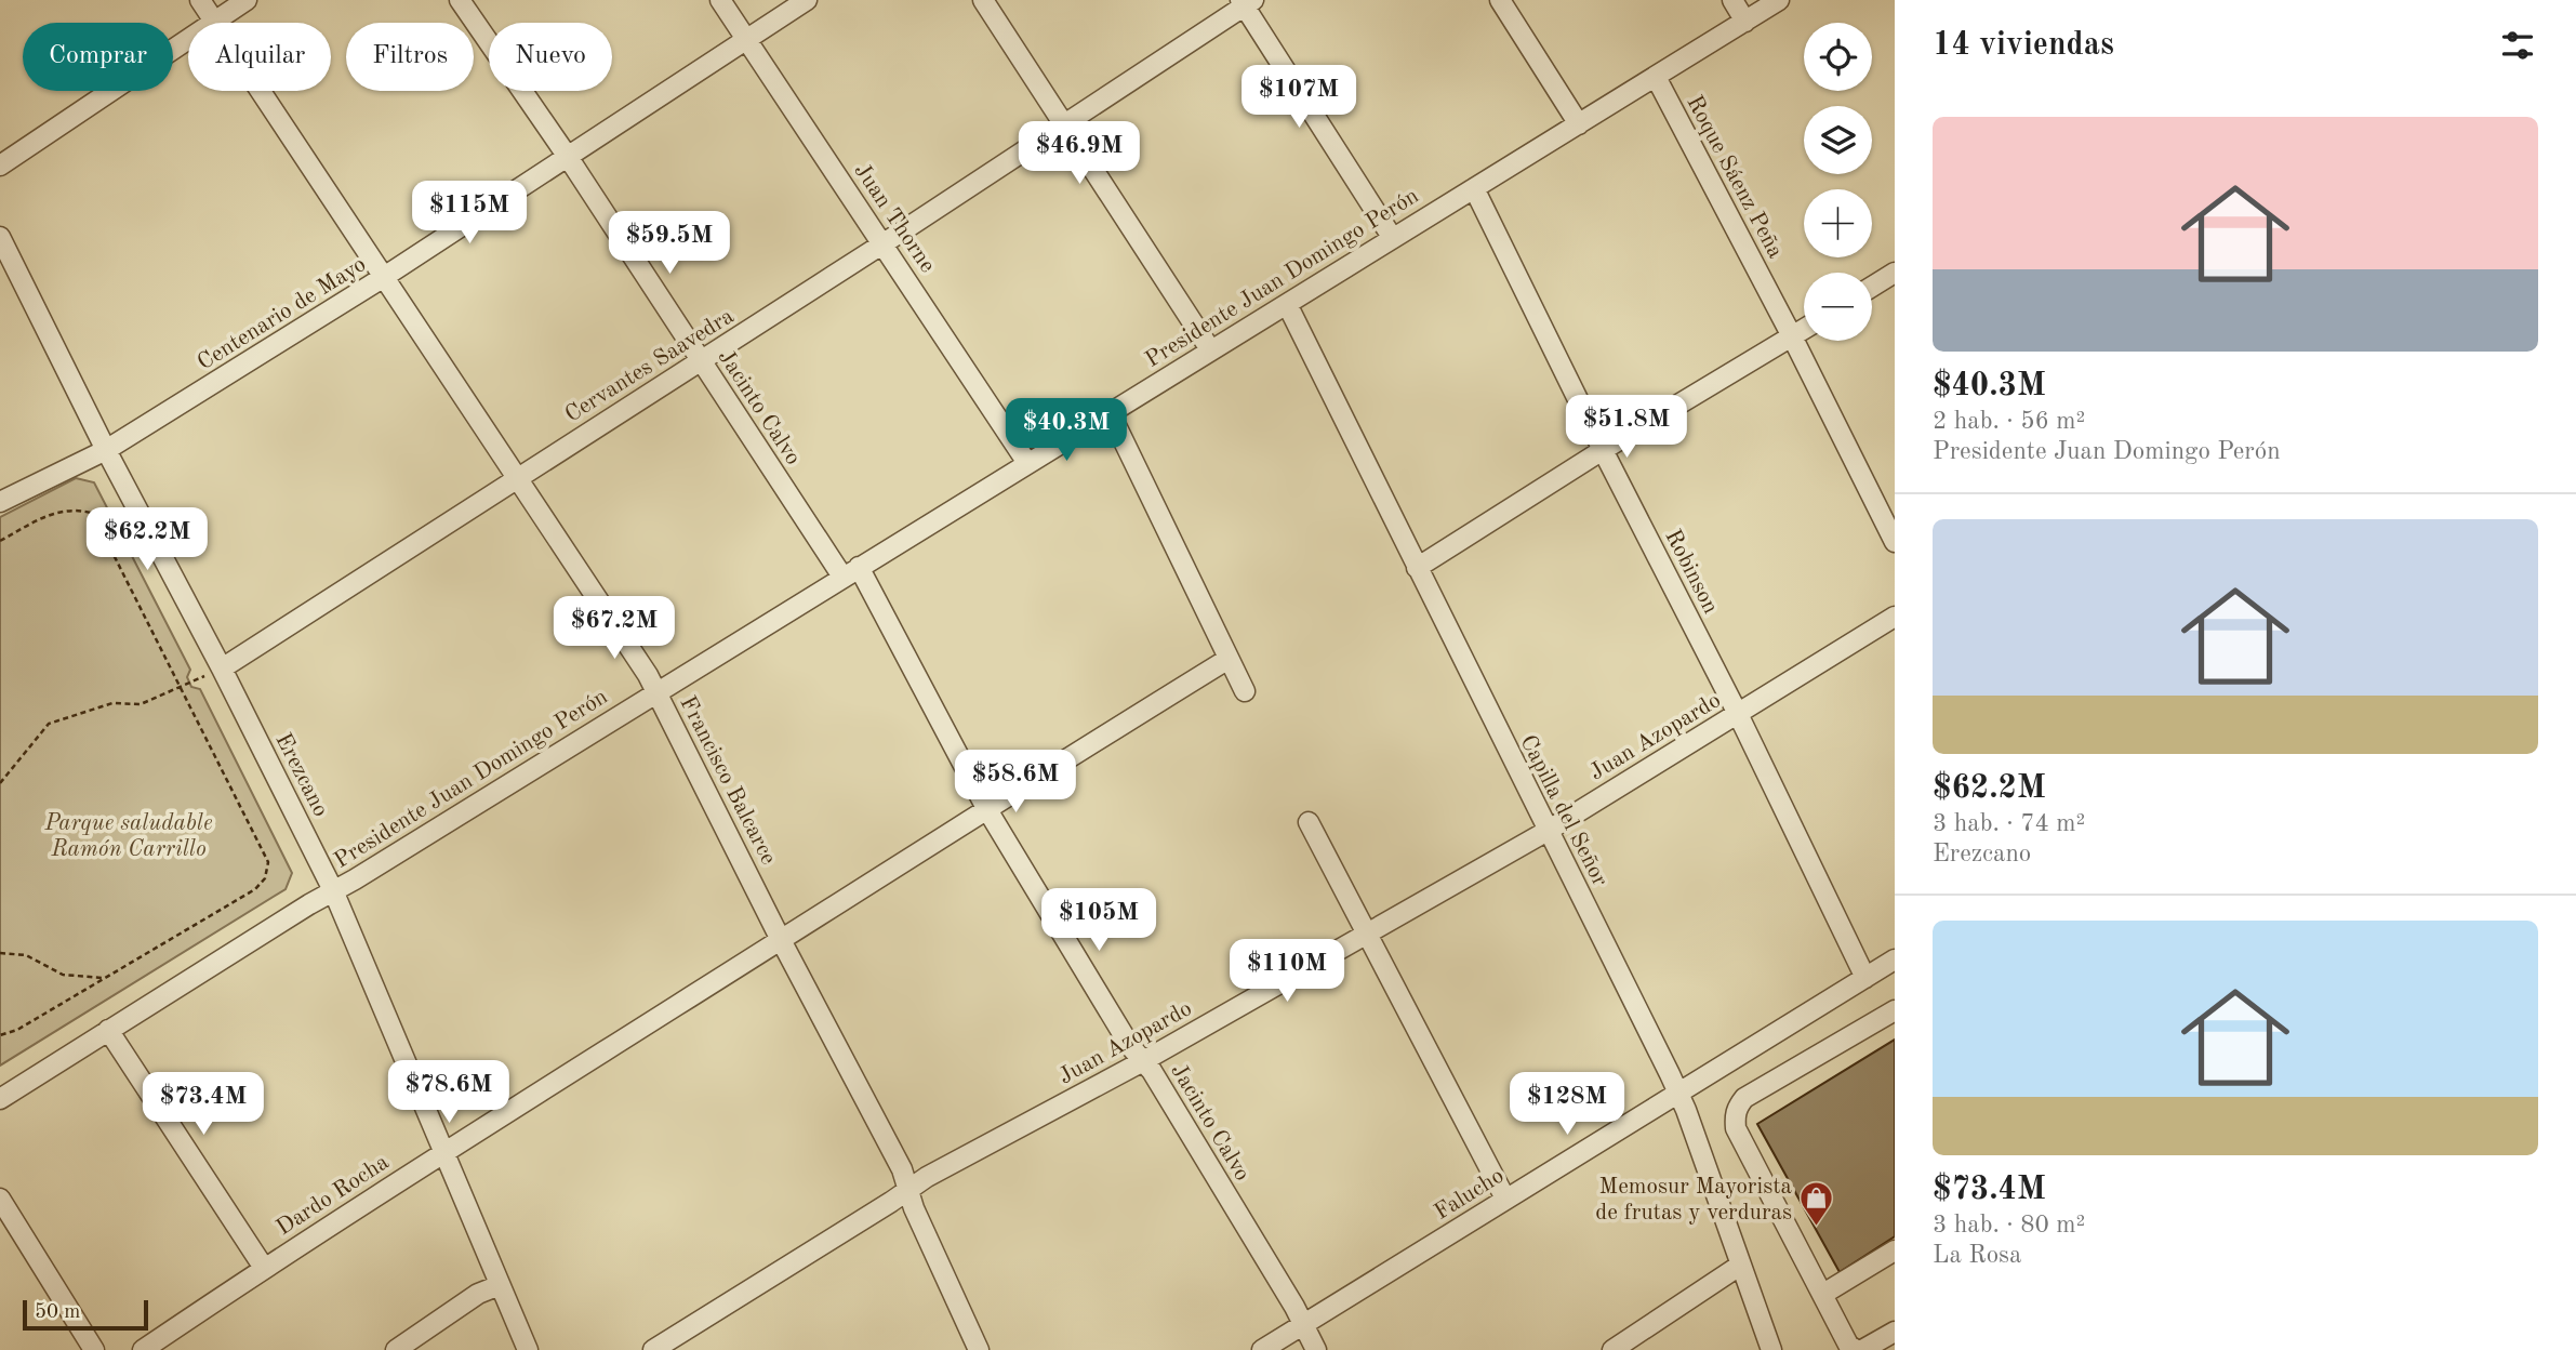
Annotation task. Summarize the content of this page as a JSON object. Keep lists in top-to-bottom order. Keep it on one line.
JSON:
{"streets":{"street":["Roque Sáenz Peña","Juan Thorne","Presidente Juan Domingo Perón","Centenario de Mayo","Cervantes Saavedra","Jacinto Calvo","Robinson","Juan Azopardo","Erezcano","Francisco Balcarce","Capilla del Señor","Falucho","Dardo Rocha"]},"crossings":[["Roque Sáenz Peña","Presidente Juan Domingo Perón"],["Juan Thorne","Presidente Juan Domingo Perón"],["Juan Thorne","Centenario de Mayo"],["Juan Thorne","Cervantes Saavedra"],["Presidente Juan Domingo Perón","Jacinto Calvo"],["Presidente Juan Domingo Perón","Robinson"],["Presidente Juan Domingo Perón","Erezcano"],["Presidente Juan Domingo Perón","Francisco Balcarce"],["Presidente Juan Domingo Perón","Capilla del Señor"],["Centenario de Mayo","Jacinto Calvo"],["Centenario de Mayo","Erezcano"],["Centenario de Mayo","Francisco Balcarce"],["Cervantes Saavedra","Jacinto Calvo"],["Cervantes Saavedra","Erezcano"],["Cervantes Saavedra","Francisco Balcarce"],["Jacinto Calvo","Juan Azopardo"],["Jacinto Calvo","Falucho"],["Jacinto Calvo","Dardo Rocha"],["Robinson","Juan Azopardo"],["Robinson","Falucho"],["Juan Azopardo","Francisco Balcarce"],["Juan Azopardo","Capilla del Señor"],["Erezcano","Dardo Rocha"],["Francisco Balcarce","Dardo Rocha"],["Capilla del Señor","Falucho"]],"parks":["Parque saludable Ramón Carrillo"],"places":{"shop":["Memosur Mayorista de frutas y verduras"]},"scale_bar":"50 m","page":{"heading":"14 viviendas","map_buttons":["+","−"],"chip":["Comprar","Alquilar","Filtros","Nuevo"],"price":["$107M","$46.9M","$115M","$59.5M","$51.8M","$40.3M","$62.2M","$67.2M","$58.6M","$105M","$110M","$78.6M","$73.4M","$128M"],"list":[{"name":"$40.3M","note":"2 hab. · 56 m² · Presidente Juan Domingo Perón"},{"name":"$62.2M","note":"3 hab. · 74 m² · Erezcano"},{"name":"$73.4M","note":"3 hab. · 80 m² · La Rosa"}],"scale":"50 m"}}
